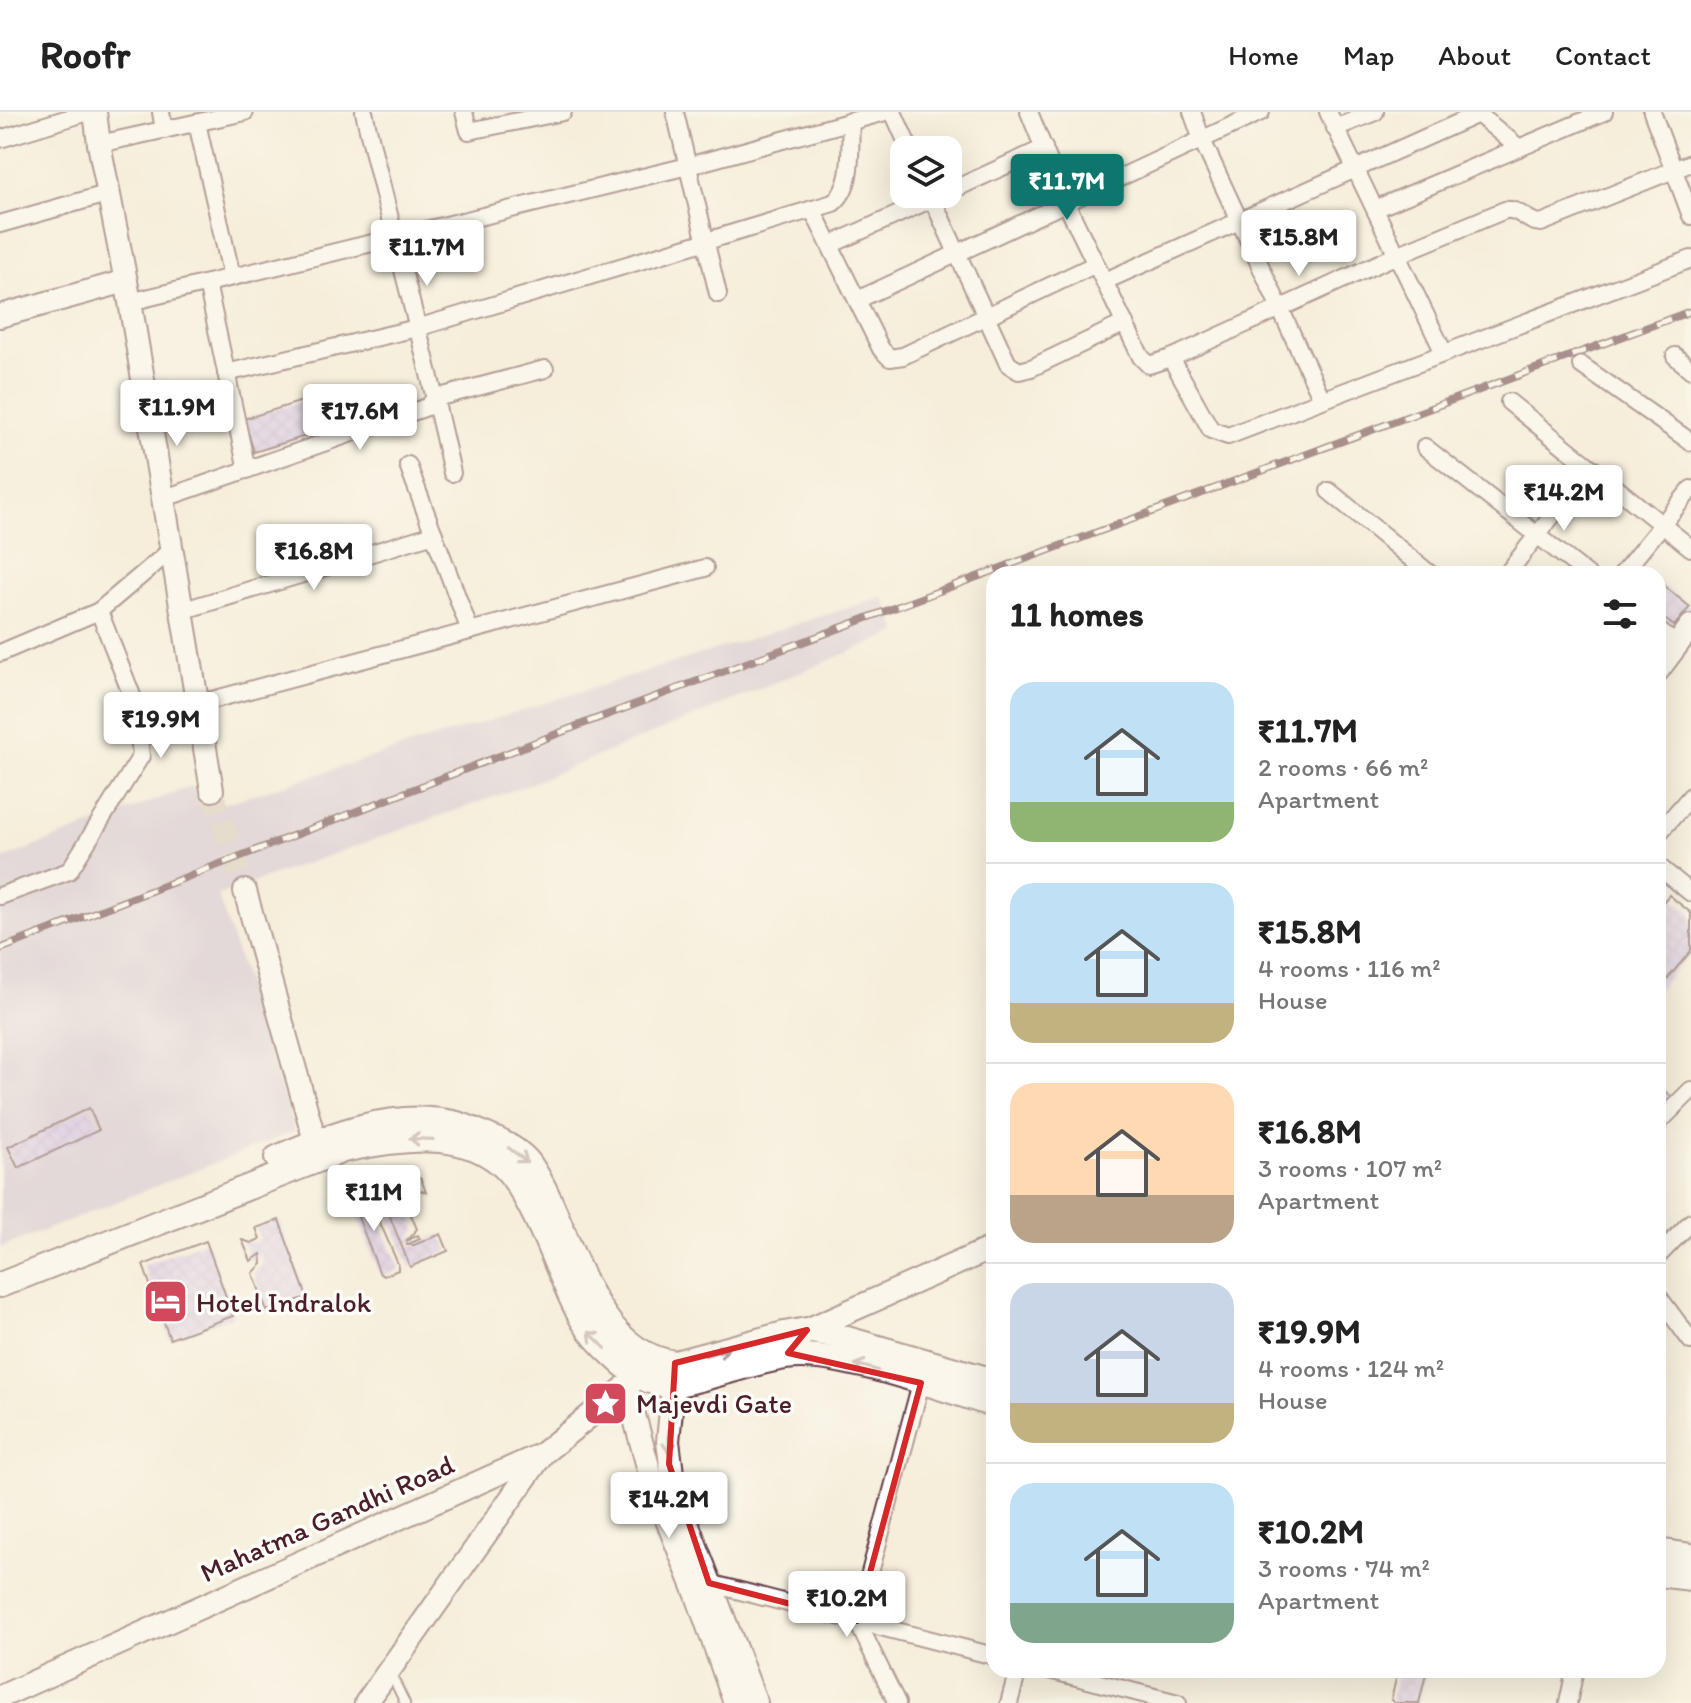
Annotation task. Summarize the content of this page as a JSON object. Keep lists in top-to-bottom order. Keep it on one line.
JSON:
{"streets":{"street":["Mahatma Gandhi Road"]},"places":{"hotel":["Hotel Indralok"],"place":["Majevdi Gate"]},"page":{"header":"Roofr","nav":["Home","Map","About","Contact"],"price":["₹11.7M","₹15.8M","₹11.7M","₹11.9M","₹17.6M","₹14.2M","₹16.8M","₹19.9M","₹11M","₹14.2M","₹10.2M"],"heading":"11 homes","list":[{"name":"₹11.7M","note":"2 rooms · 66 m² · Apartment"},{"name":"₹15.8M","note":"4 rooms · 116 m² · House"},{"name":"₹16.8M","note":"3 rooms · 107 m² · Apartment"},{"name":"₹19.9M","note":"4 rooms · 124 m² · House"},{"name":"₹10.2M","note":"3 rooms · 74 m² · Apartment"}]}}
